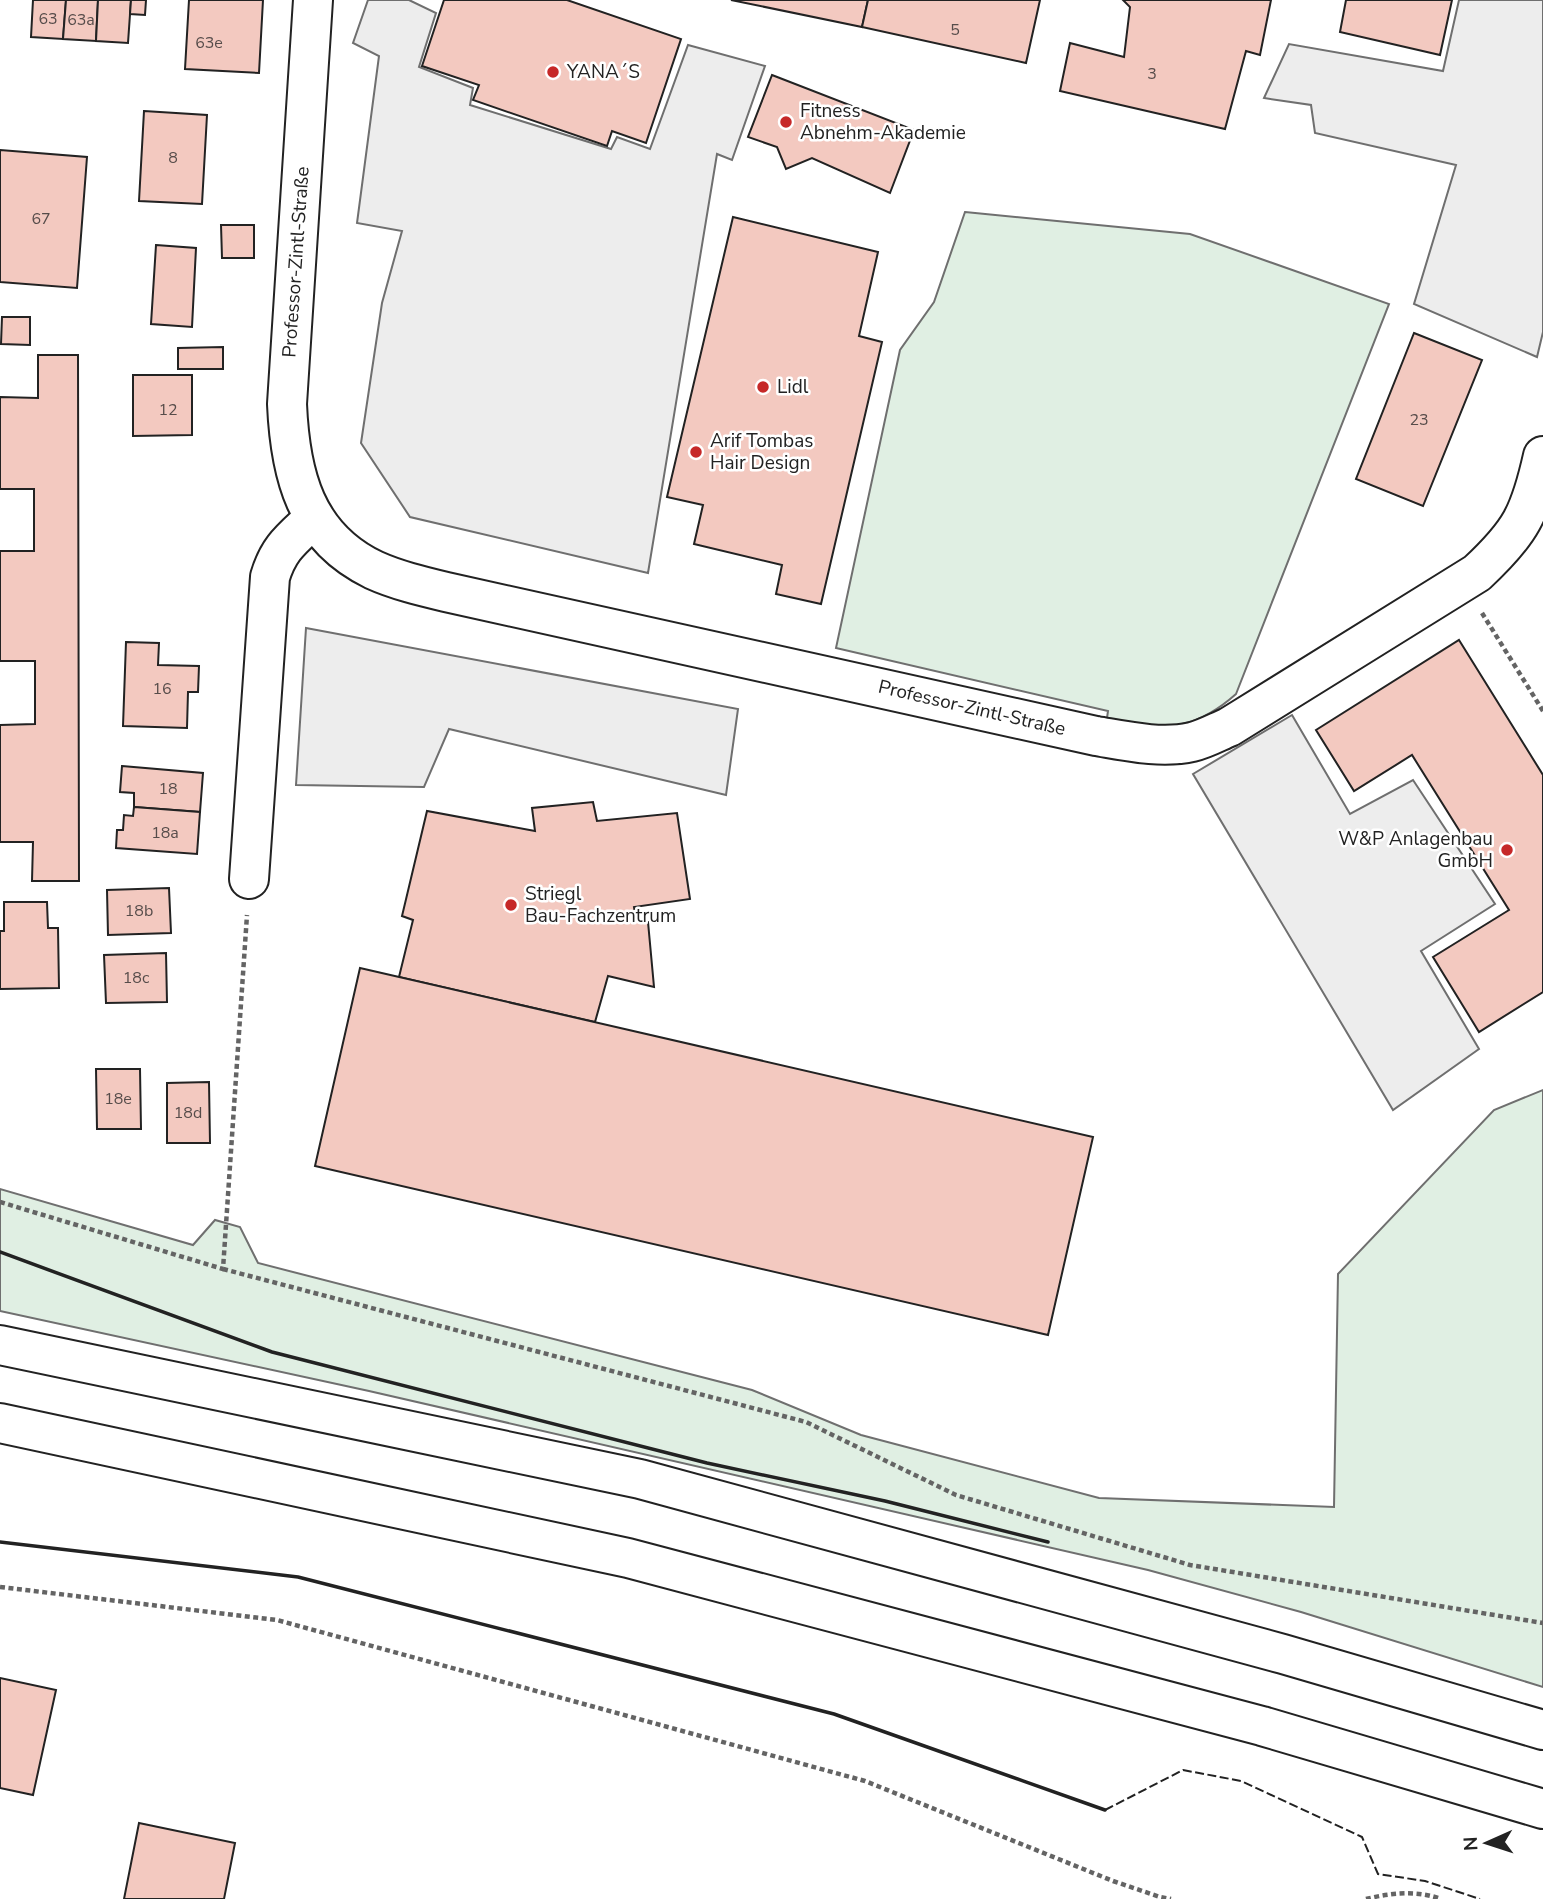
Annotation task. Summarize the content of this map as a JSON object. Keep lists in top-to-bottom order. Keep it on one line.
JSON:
{"streets":{"main road":["Professor-Zintl-Straße"]},"places":["YANA´S","Fitness Abnehm-Akademie","Lidl","Arif Tombas Hair Design","W&P Anlagenbau GmbH","Striegl Bau-Fachzentrum"],"house_numbers":["63","63a","5","63e","3","8","67","12","23","16","18","18a","18b","18c","18e","18d"],"north":"left"}
